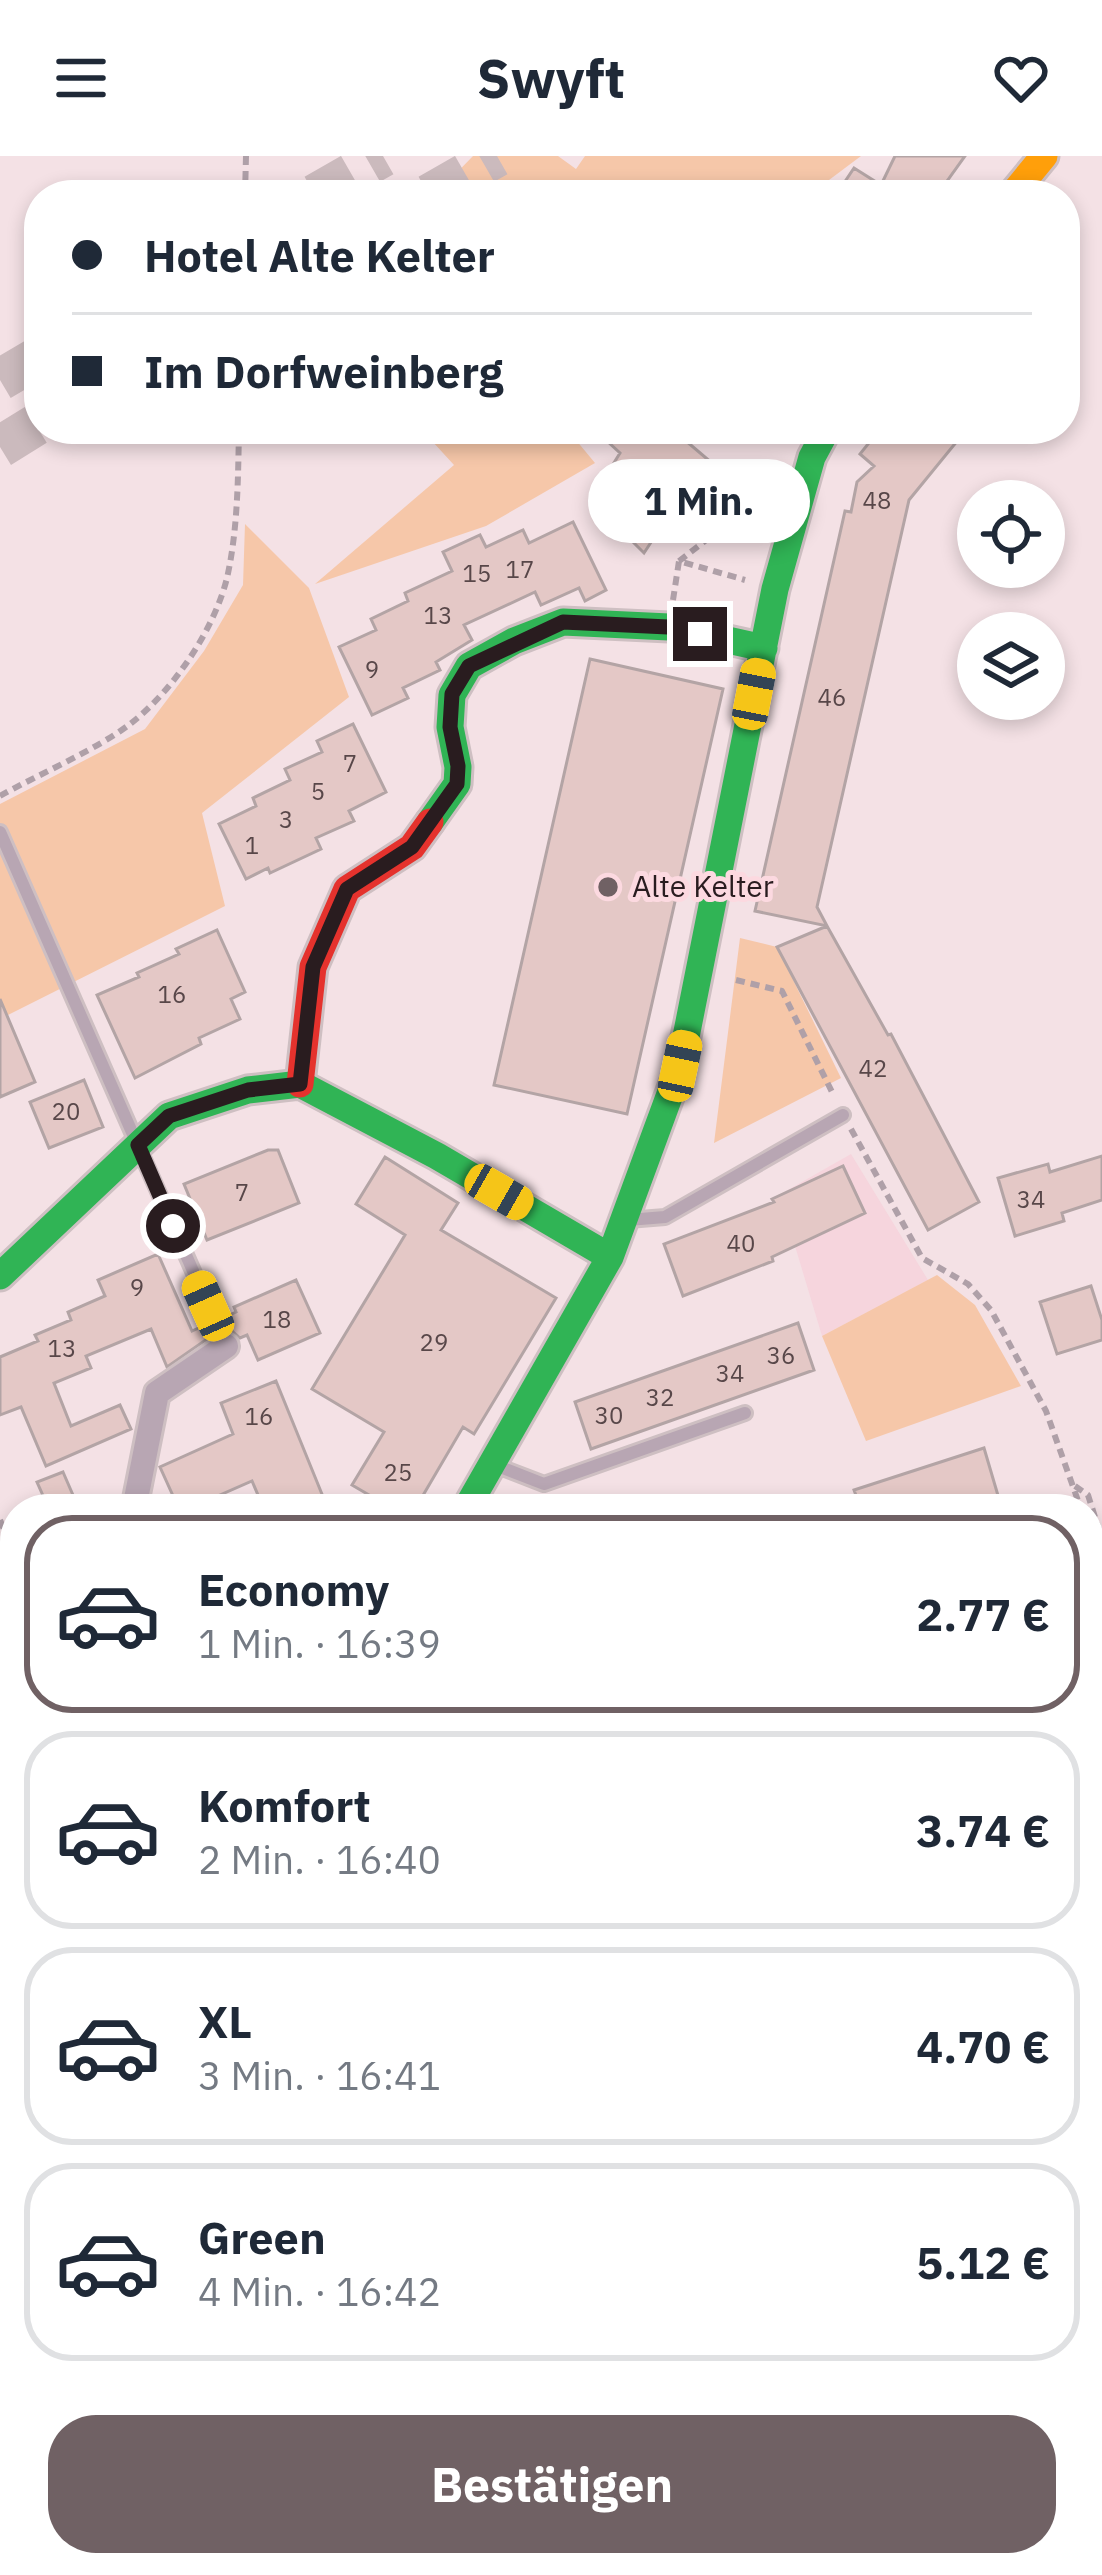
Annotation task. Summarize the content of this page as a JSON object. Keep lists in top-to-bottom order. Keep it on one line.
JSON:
{"places":["Alte Kelter"],"house_numbers":["48","17","15","13","9","46","7","5","3","1","16","42","20","7","34","40","9","18","29","13","36","34","32","30","16","25"],"page":{"header":"Swyft","banner":["Hotel Alte Kelter","Im Dorfweinberg"],"bubble":"1 Min.","list":[{"name":"Economy","note":"1 Min. · 16:39","value":"2.77 €"},{"name":"Komfort","note":"2 Min. · 16:40","value":"3.74 €"},{"name":"XL","note":"3 Min. · 16:41","value":"4.70 €"},{"name":"Green","note":"4 Min. · 16:42","value":"5.12 €"}],"buttons":"Bestätigen"}}
